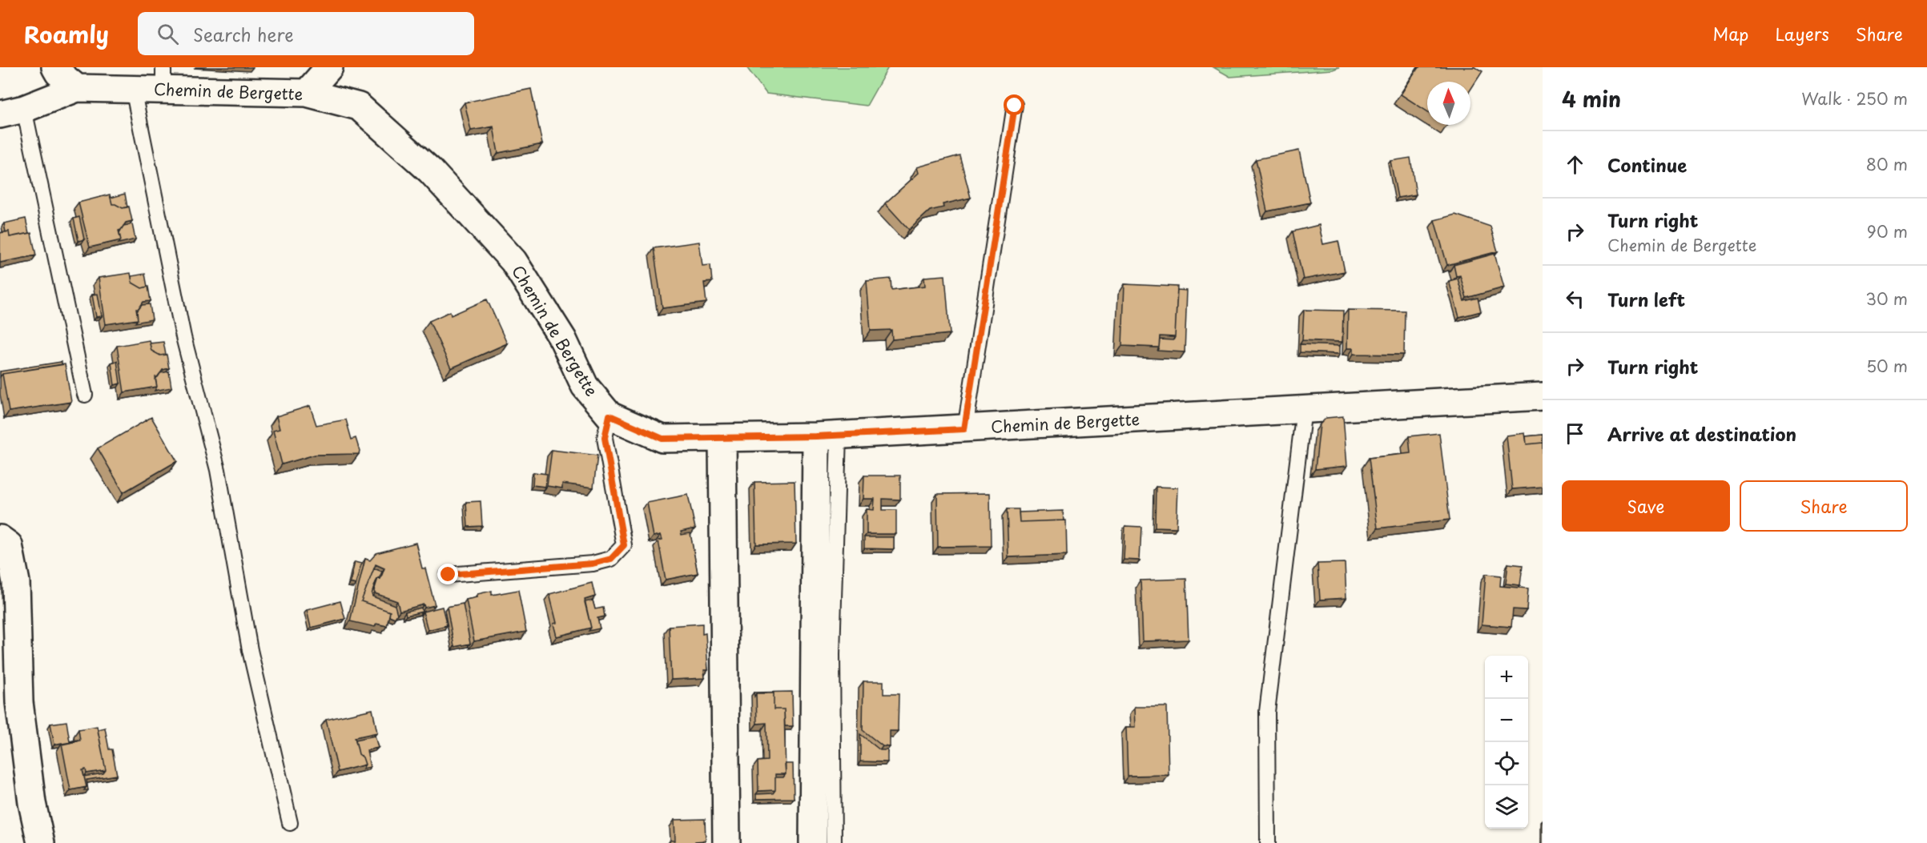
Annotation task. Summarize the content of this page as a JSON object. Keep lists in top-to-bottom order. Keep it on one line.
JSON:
{"streets":{"street":["Chemin de Bergette"]},"north":"top","page":{"header":"Roamly","search":"Search here","nav":["Map","Layers","Share"],"heading":["4 min","Walk · 250 m"],"list":[["Continue","80 m"],["Turn right","Chemin de Bergette","90 m"],["Turn left","30 m"],["Turn right","50 m"],"Arrive at destination"],"buttons":["Save","Share"],"map_buttons":["+","−"]}}
